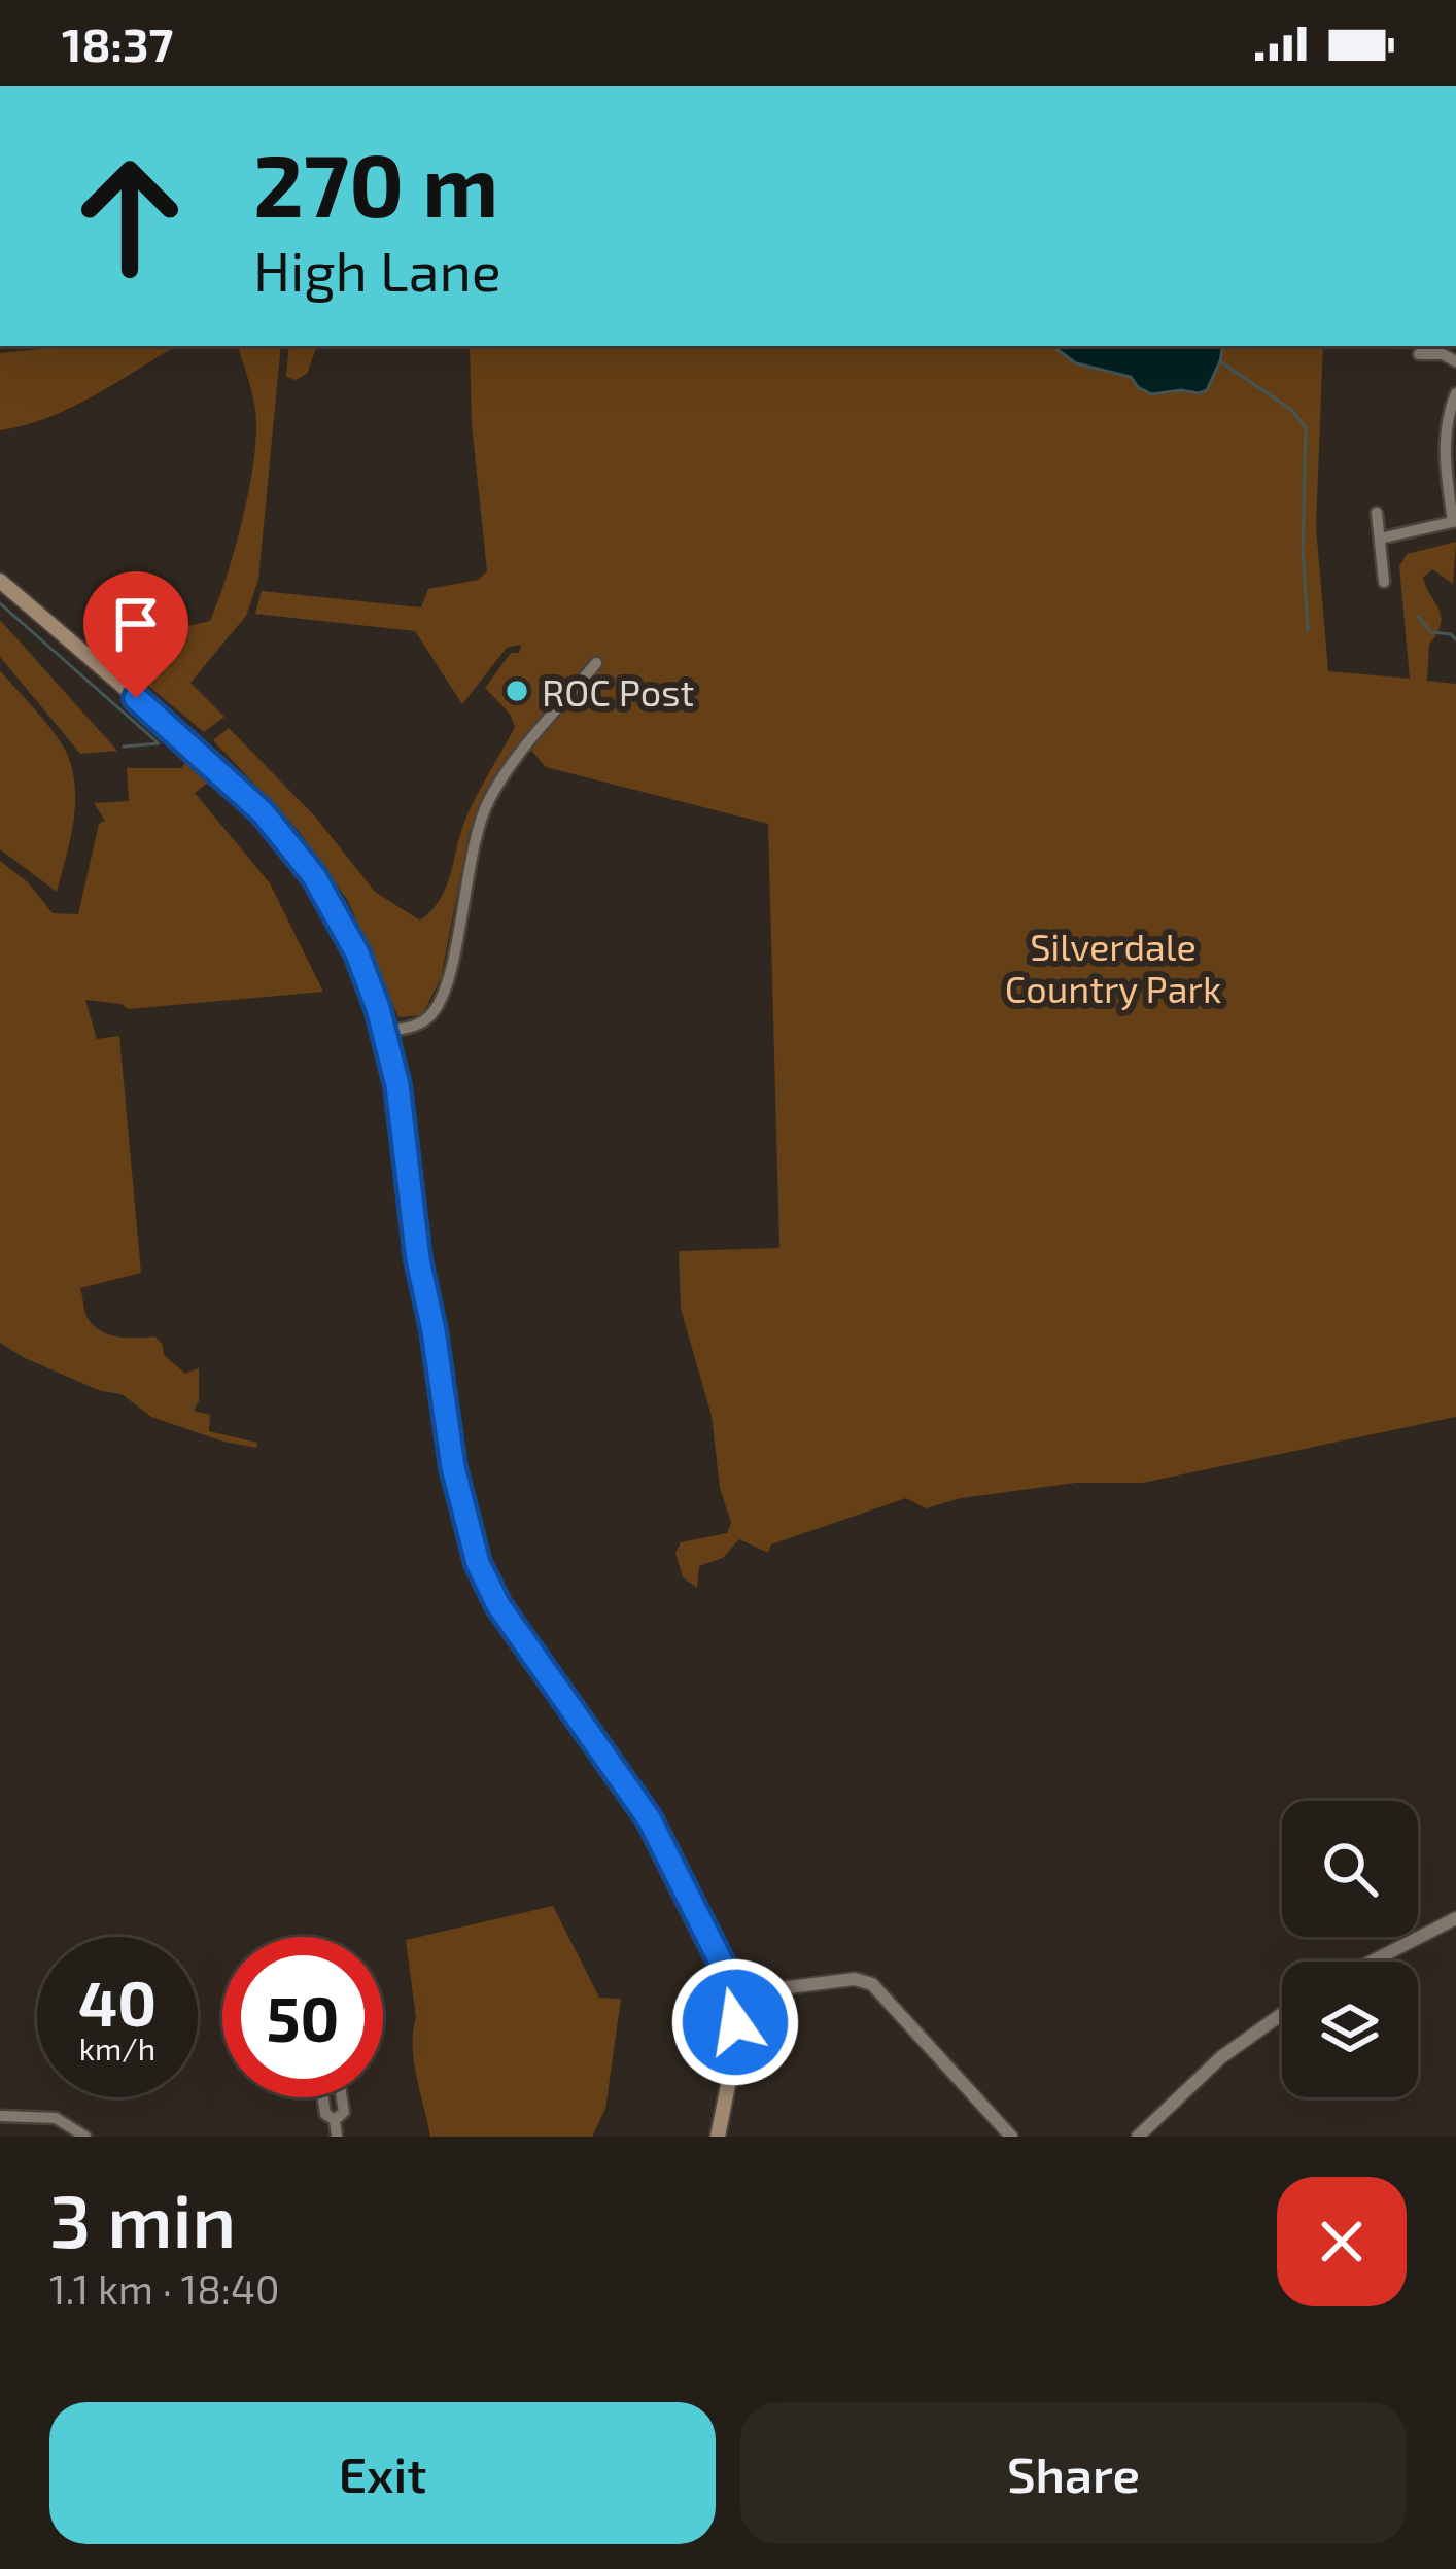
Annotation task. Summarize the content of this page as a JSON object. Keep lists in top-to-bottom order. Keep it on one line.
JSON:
{"parks":["Silverdale Country Park"],"places":["ROC Post"],"page":{"status":"18:37","turn":["270 m","High Lane"],"speed":"40 km/h","limit":"50","heading":["3 min","1.1 km · 18:40"],"buttons":["Exit","Share"]}}
